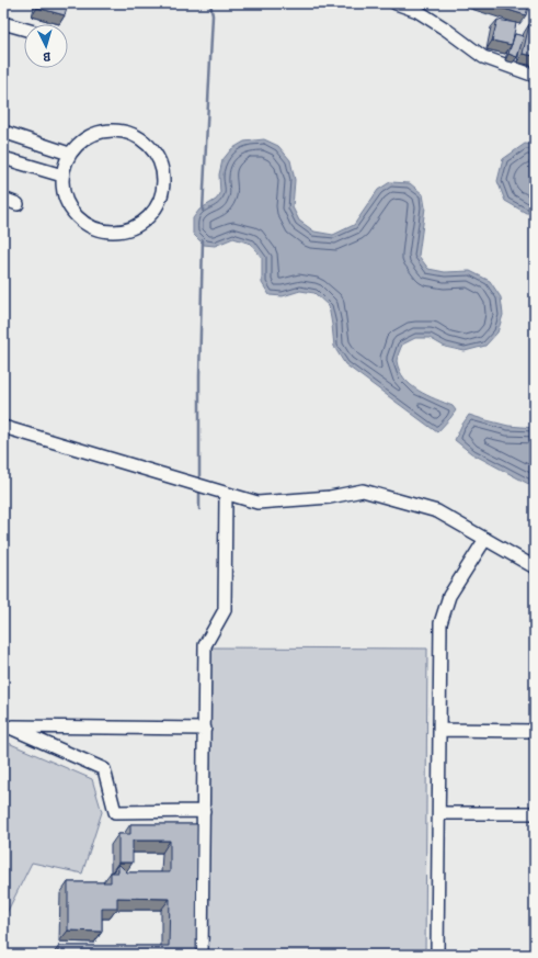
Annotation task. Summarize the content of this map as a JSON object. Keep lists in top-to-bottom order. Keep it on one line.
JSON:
{"north":"bottom"}
